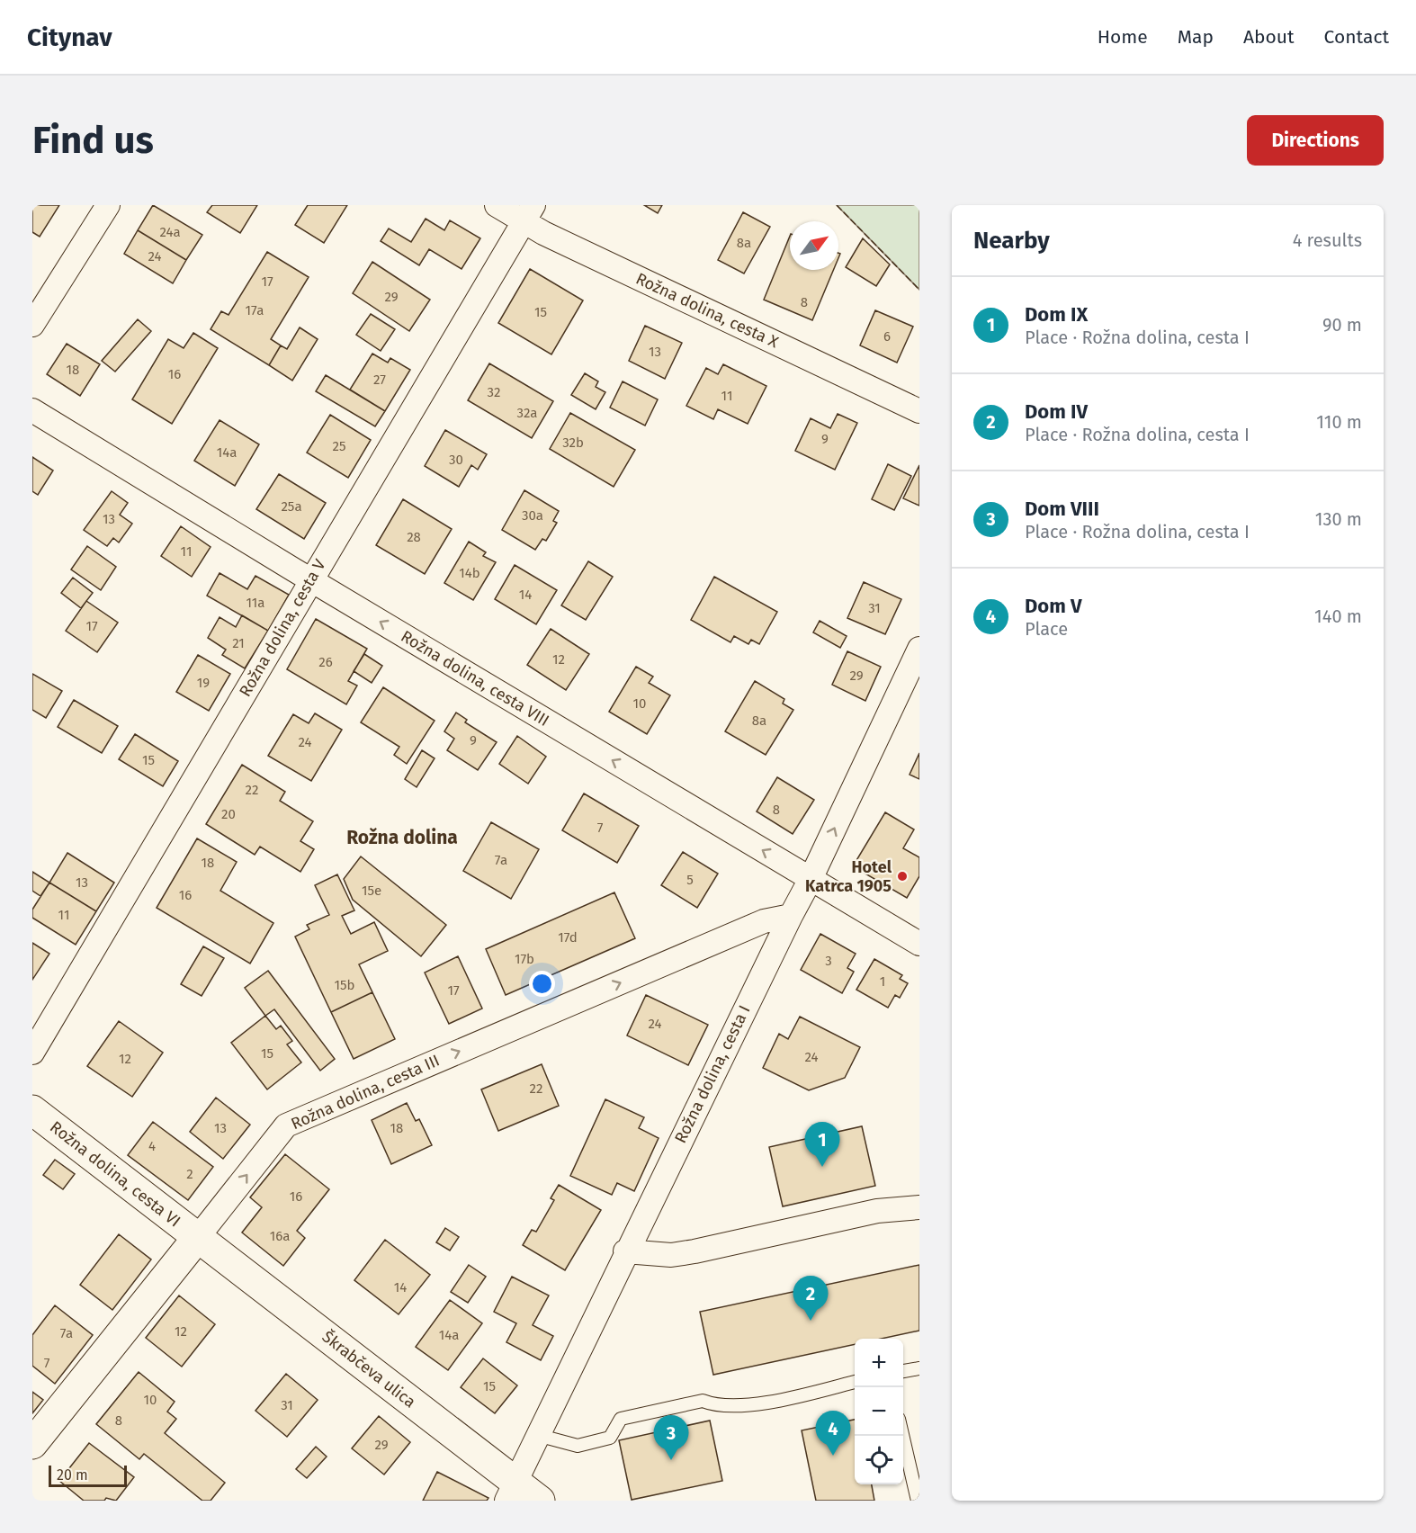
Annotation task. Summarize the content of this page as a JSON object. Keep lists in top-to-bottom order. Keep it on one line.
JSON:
{"streets":{"street":["Rožna dolina, cesta X","Rožna dolina, cesta V","Rožna dolina, cesta VIII","Rožna dolina, cesta I","Rožna dolina, cesta III","Rožna dolina, cesta VI","Škrabčeva ulica"]},"crossings":[["Rožna dolina, cesta X","Rožna dolina, cesta V"],["Rožna dolina, cesta V","Rožna dolina, cesta VIII"],["Rožna dolina, cesta VIII","Rožna dolina, cesta I"],["Rožna dolina, cesta I","Rožna dolina, cesta III"],["Rožna dolina, cesta I","Škrabčeva ulica"],["Rožna dolina, cesta III","Rožna dolina, cesta VI"],["Rožna dolina, cesta III","Škrabčeva ulica"],["Rožna dolina, cesta VI","Škrabčeva ulica"]],"one_way":["Rožna dolina, cesta VIII","Rožna dolina, cesta III"],"districts":["Rožna dolina"],"places":["Hotel Katrca 1905"],"house_numbers":["24a","8a","24","17","29","8","17a","15","6","13","18","16","27","32","11","32a","9","32b","25","14a","30","25a","30a","13","28","11","14b","14","11a","31","17","21","12","26","29","19","10","8a","9","24","15","22","8","20","7","7a","18","5","13","15e","16","11","17d","17b","3","1","15b","17","24","15","24","12","22","13","18","4","2","16","16a","14","12","7a","14a","7","15","10","31","8","29"],"scale_bar":"20 m","north":"top right","page":{"header":"Citynav","nav":["Home","Map","About","Contact"],"buttons":"Directions","title":"Find us","heading":["Nearby","4 results"],"list":[{"mark":"1","name":"Dom IX","note":"Place · Rožna dolina, cesta I","value":"90 m"},{"mark":"2","name":"Dom IV","note":"Place · Rožna dolina, cesta I","value":"110 m"},{"mark":"3","name":"Dom VIII","note":"Place · Rožna dolina, cesta I","value":"130 m"},{"mark":"4","name":"Dom V","note":"Place","value":"140 m"}],"pins":["1","2","4","3"],"map_buttons":["+","−"],"scale":"20 m"}}
